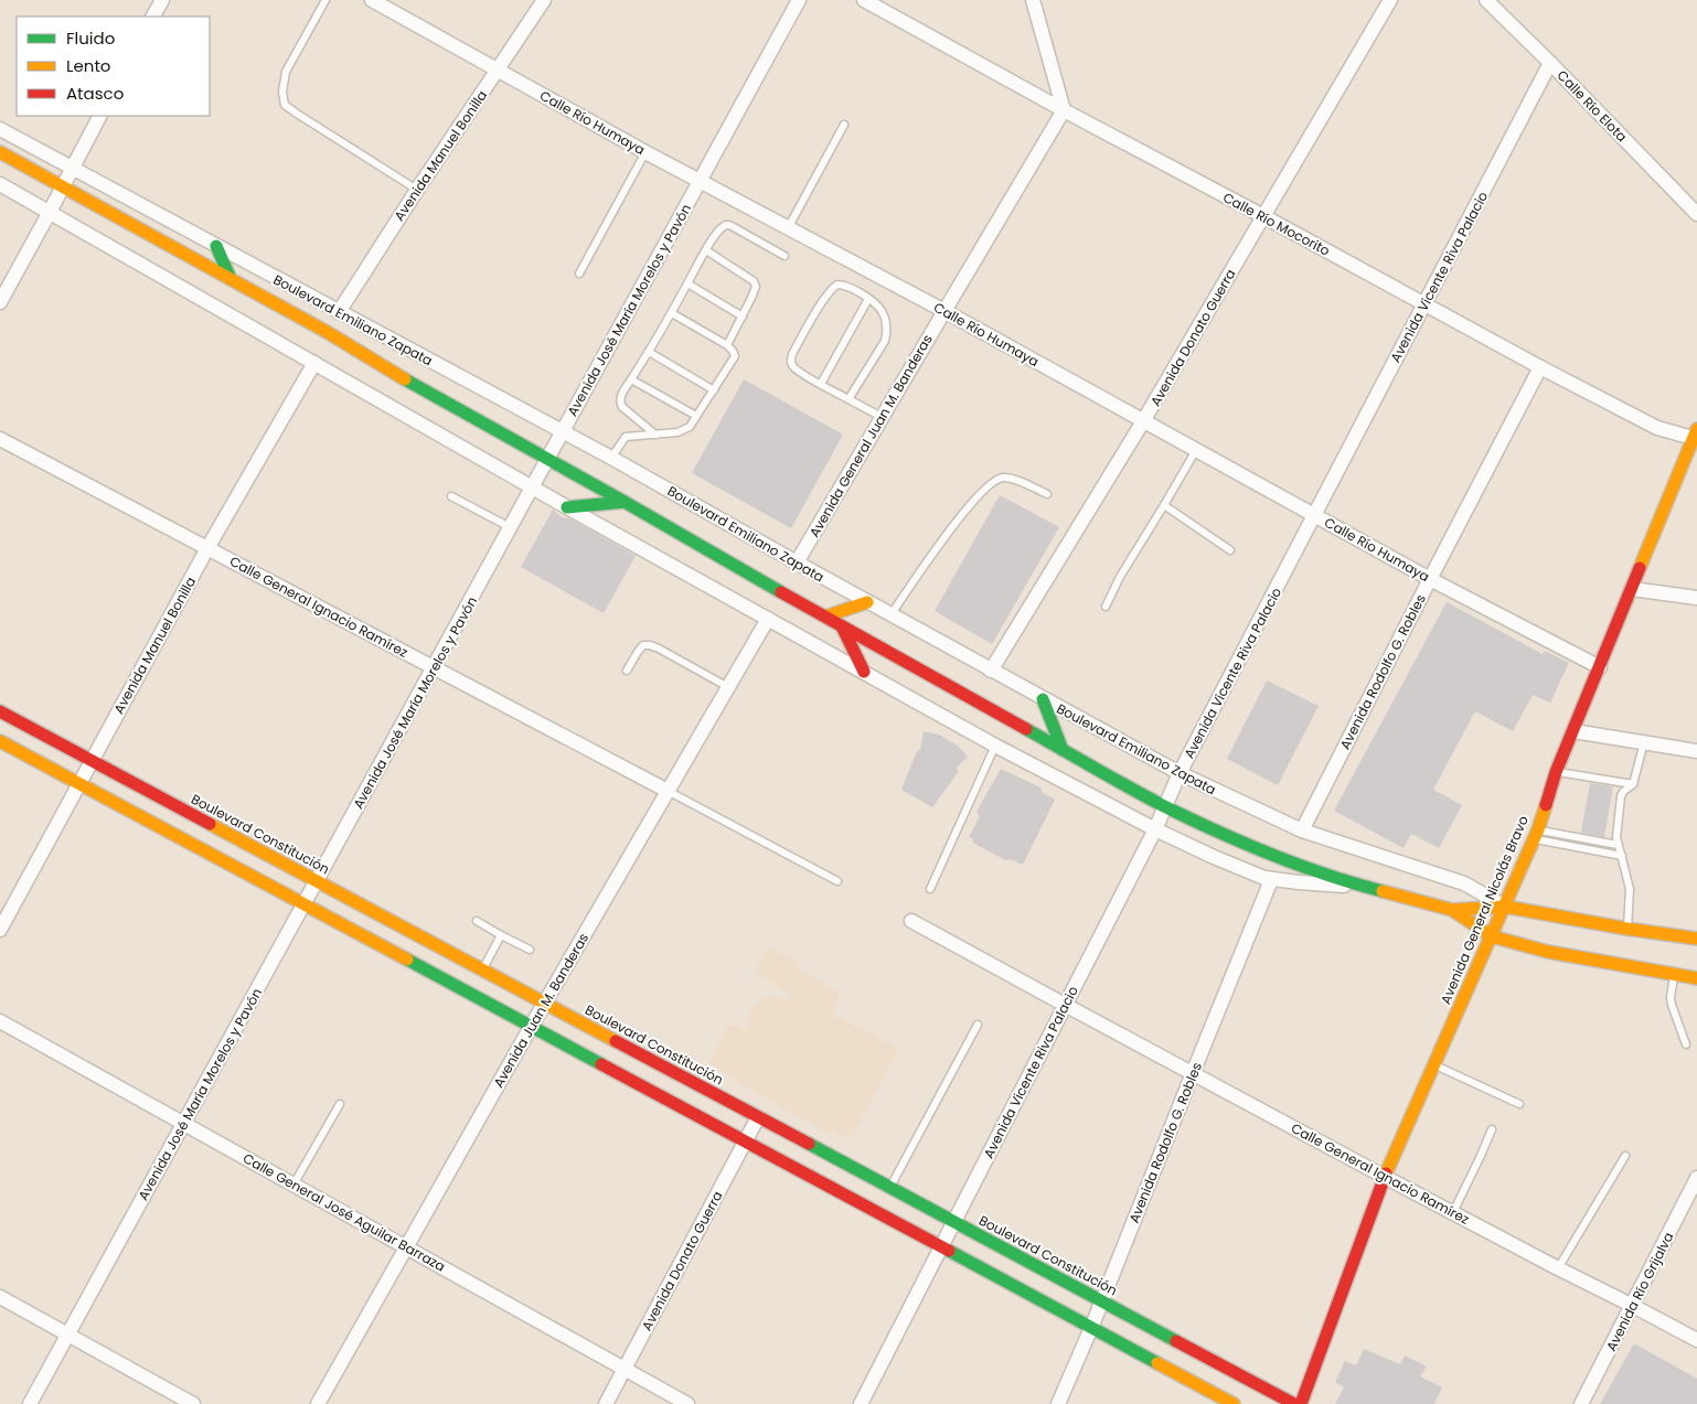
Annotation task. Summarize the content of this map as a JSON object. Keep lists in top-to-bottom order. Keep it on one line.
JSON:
{"streets":{"main road":["Boulevard Emiliano Zapata","Boulevard Constitución","Avenida General Nicolás Bravo"],"street":["Calle Río Elota","Calle Río Humaya","Avenida Manuel Bonilla","Calle Río Mocorito","Avenida Vicente Riva Palacio","Avenida José María Morelos y Pavón","Avenida Donato Guerra","Avenida General Juan M. Banderas","Calle General Ignacio Ramírez","Avenida Rodolfo G. Robles","Avenida Juan M. Banderas","Calle General José Aguilar Barraza","Avenida Río Grijalva"]},"crossings":[["Calle Río Elota","Avenida Vicente Riva Palacio"],["Calle Río Humaya","Avenida Manuel Bonilla"],["Calle Río Humaya","Avenida Vicente Riva Palacio"],["Calle Río Humaya","Avenida José María Morelos y Pavón"],["Calle Río Humaya","Avenida Donato Guerra"],["Calle Río Humaya","Avenida General Juan M. Banderas"],["Calle Río Humaya","Avenida Rodolfo G. Robles"],["Calle Río Humaya","Avenida General Nicolás Bravo"],["Avenida Manuel Bonilla","Boulevard Emiliano Zapata"],["Avenida Manuel Bonilla","Calle General Ignacio Ramírez"],["Avenida Manuel Bonilla","Boulevard Constitución"],["Calle Río Mocorito","Avenida Vicente Riva Palacio"],["Calle Río Mocorito","Avenida Donato Guerra"],["Calle Río Mocorito","Avenida General Juan M. Banderas"],["Calle Río Mocorito","Avenida Rodolfo G. Robles"],["Calle Río Mocorito","Avenida General Nicolás Bravo"],["Avenida Vicente Riva Palacio","Boulevard Emiliano Zapata"],["Avenida Vicente Riva Palacio","Calle General Ignacio Ramírez"],["Avenida Vicente Riva Palacio","Boulevard Constitución"],["Avenida José María Morelos y Pavón","Boulevard Emiliano Zapata"],["Avenida José María Morelos y Pavón","Calle General Ignacio Ramírez"],["Avenida José María Morelos y Pavón","Boulevard Constitución"],["Avenida José María Morelos y Pavón","Calle General José Aguilar Barraza"],["Boulevard Emiliano Zapata","Avenida Donato Guerra"],["Boulevard Emiliano Zapata","Avenida General Juan M. Banderas"],["Boulevard Emiliano Zapata","Avenida Rodolfo G. Robles"],["Boulevard Emiliano Zapata","Avenida General Nicolás Bravo"],["Boulevard Emiliano Zapata","Avenida Juan M. Banderas"],["Avenida Donato Guerra","Boulevard Constitución"],["Avenida Donato Guerra","Calle General José Aguilar Barraza"],["Calle General Ignacio Ramírez","Avenida Rodolfo G. Robles"],["Calle General Ignacio Ramírez","Avenida General Nicolás Bravo"],["Calle General Ignacio Ramírez","Avenida Juan M. Banderas"],["Calle General Ignacio Ramírez","Avenida Río Grijalva"],["Avenida Rodolfo G. Robles","Boulevard Constitución"],["Boulevard Constitución","Avenida Juan M. Banderas"],["Avenida Juan M. Banderas","Calle General José Aguilar Barraza"]],"legend":["Fluido","Lento","Atasco"]}
